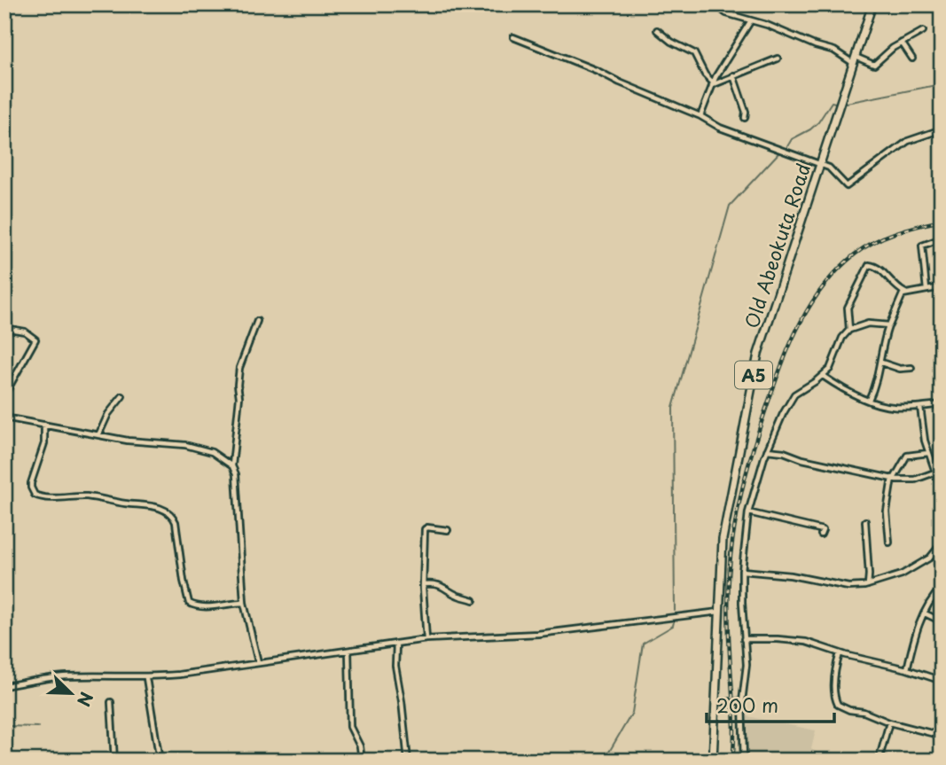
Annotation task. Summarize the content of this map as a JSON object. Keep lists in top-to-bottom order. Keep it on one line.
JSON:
{"streets":{"highway":["Old Abeokuta Road","A5"]},"scale_bar":"200 m","north":"bottom right"}
